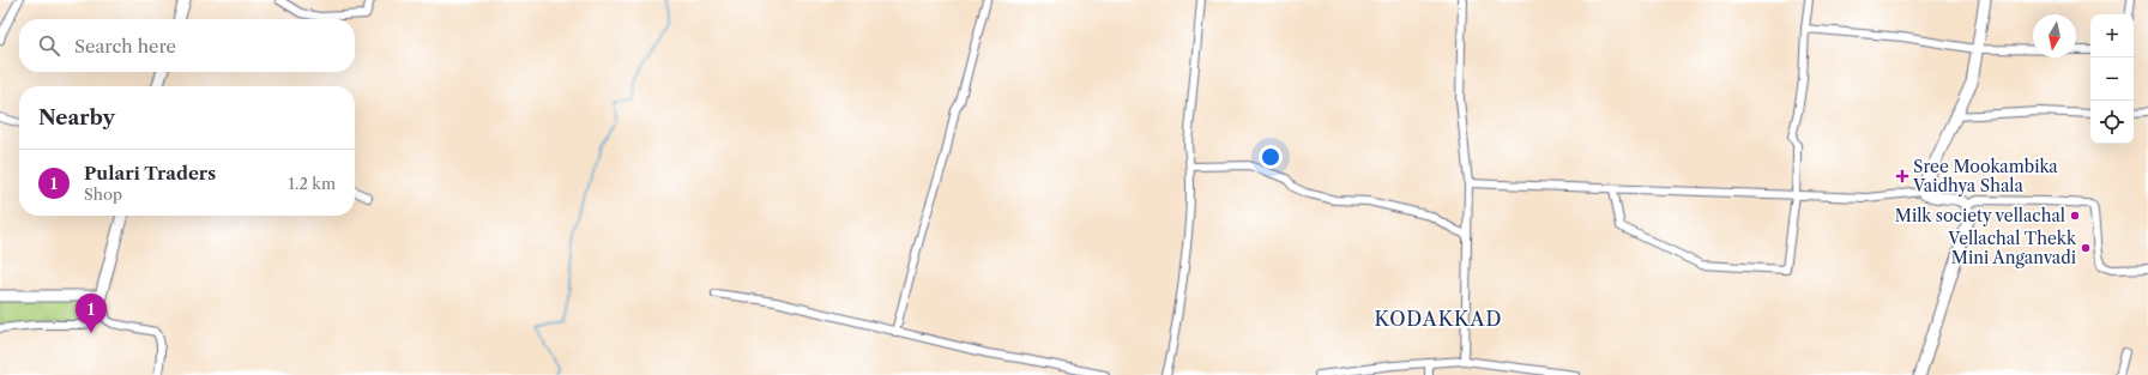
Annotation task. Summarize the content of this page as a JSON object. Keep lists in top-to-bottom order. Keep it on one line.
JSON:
{"districts":["KODAKKAD"],"places":{"health":["Sree Mookambika Vaidhya Shala"],"other":["Milk society vellachal","Vellachal Thekk Mini Anganvadi"]},"north":"bottom","page":{"map_buttons":["+","−"],"search":"Search here","heading":"Nearby","list":[{"mark":"1","name":"Pulari Traders","note":"Shop","value":"1.2 km"}],"pins":"1"}}
